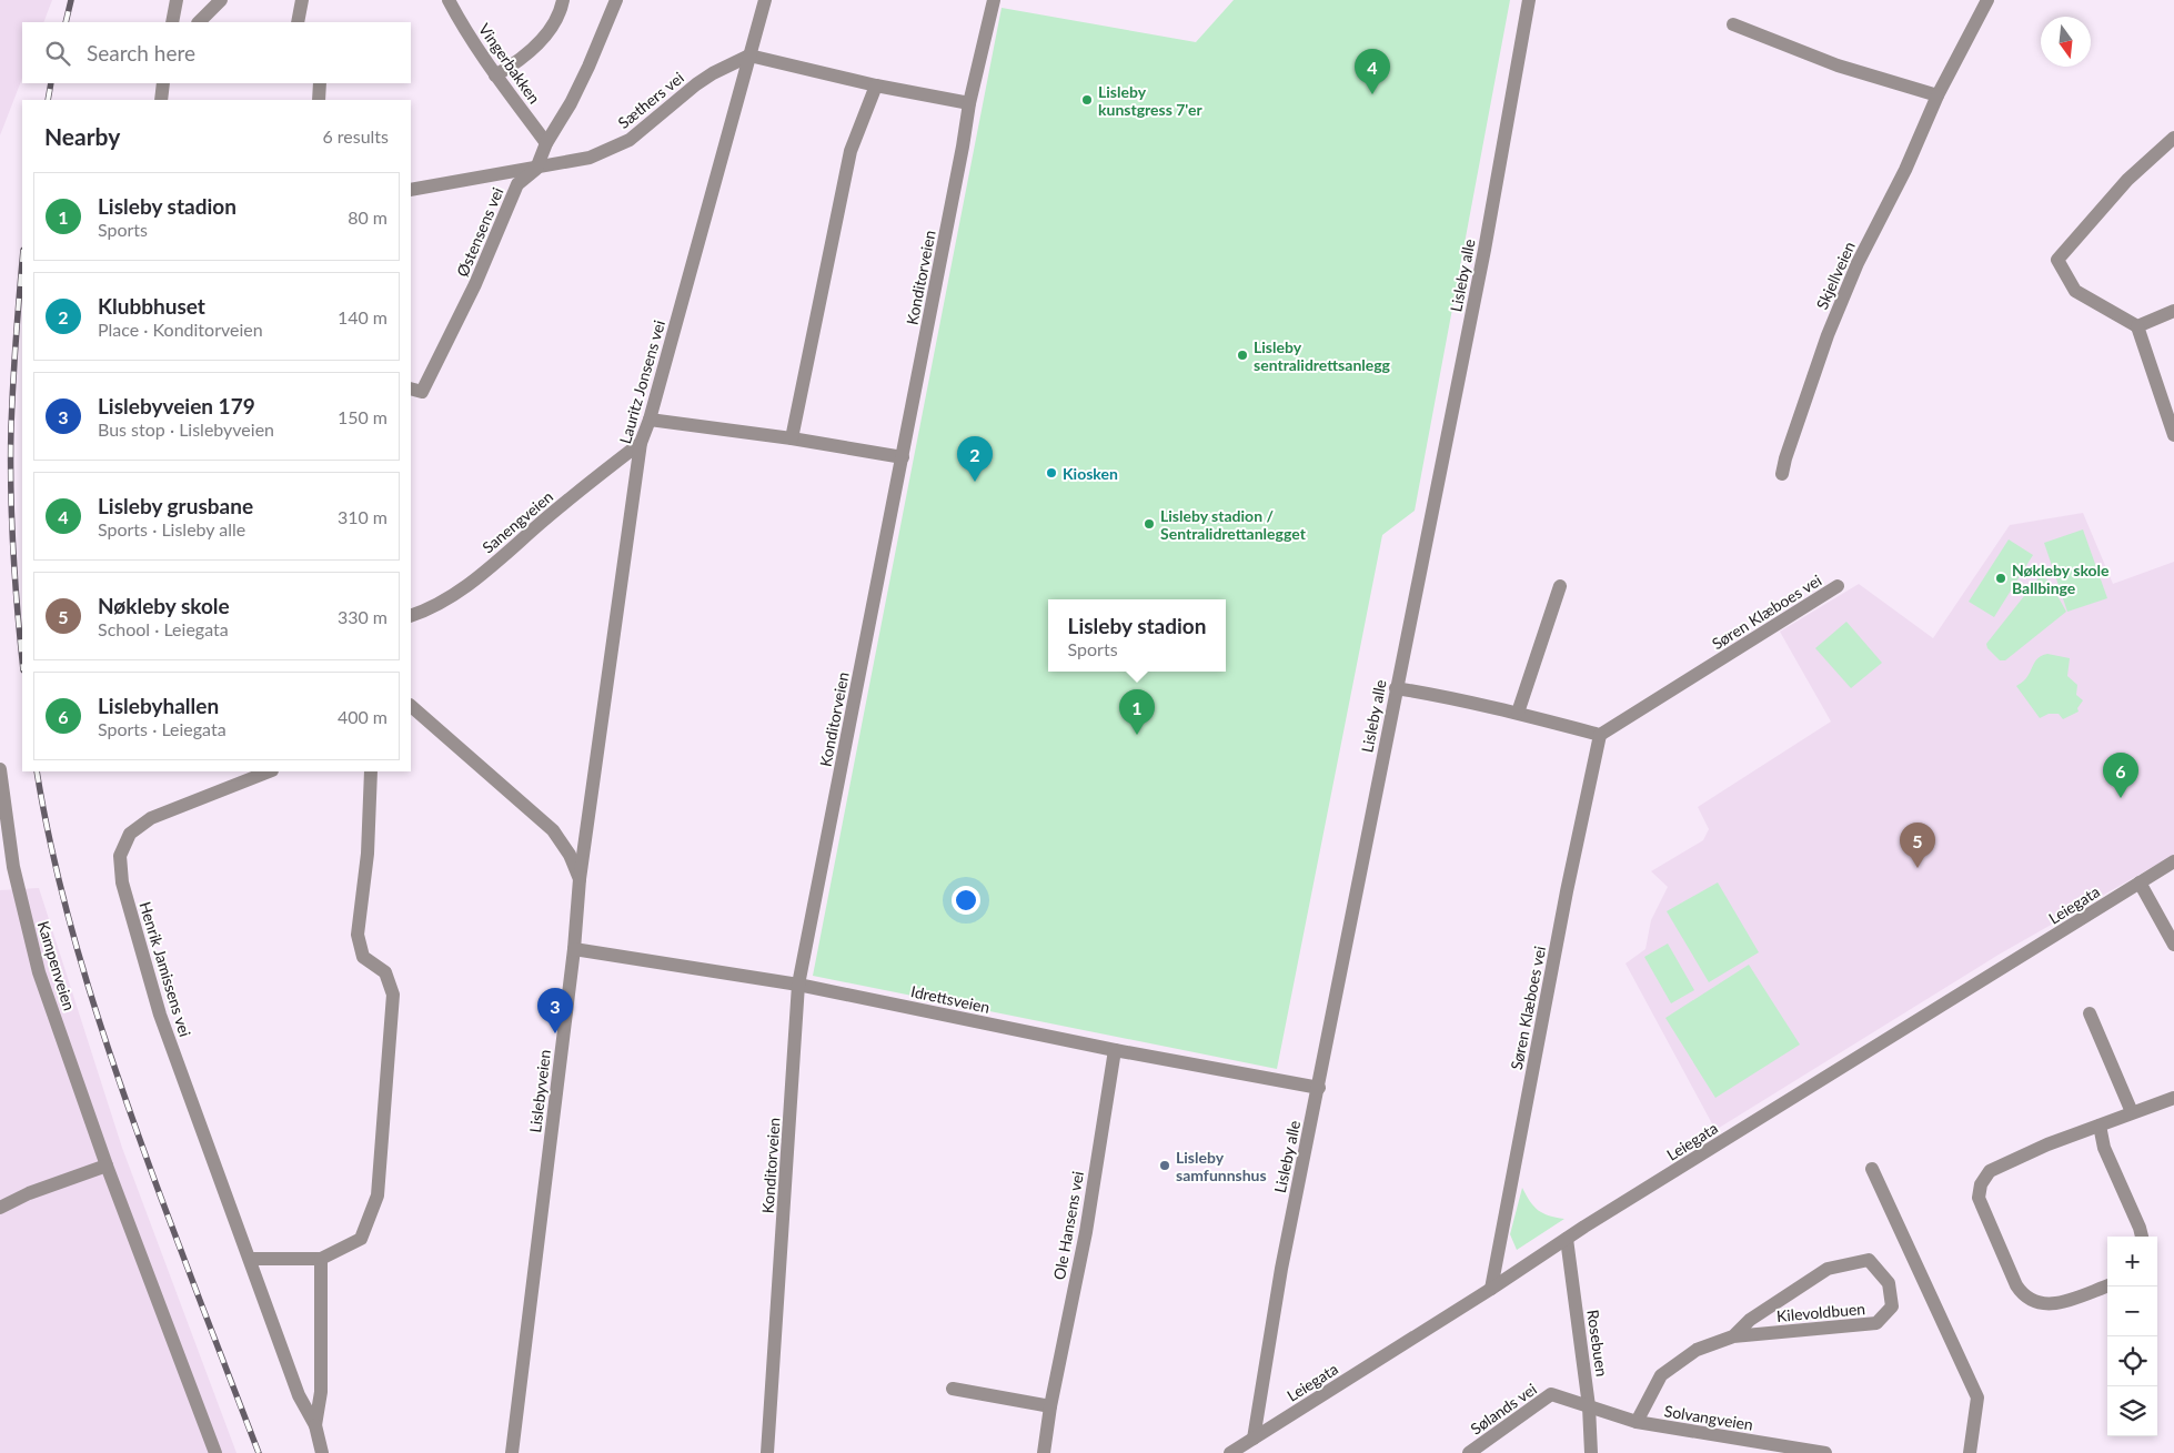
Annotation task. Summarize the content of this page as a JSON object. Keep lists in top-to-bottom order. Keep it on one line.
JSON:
{"streets":{"street":["Vingerbakken","Sæthers vei","Østensens vei","Lisleby alle","Skjellveien","Konditorveien","Lauritz Jonsens vei","Sanengveien","Søren Klæboes vei","Leiegata","Kampenveien","Henrik Jamissens vei","Idrettsveien","Lislebyveien","Ole Hansens vei","Kilevoldbuen","Rosebuen","Sølands vei","Solvangveien"]},"crossings":[["Vingerbakken","Østensens vei"],["Sæthers vei","Østensens vei"],["Sæthers vei","Lauritz Jonsens vei"],["Lisleby alle","Leiegata"],["Lisleby alle","Idrettsveien"],["Konditorveien","Idrettsveien"],["Lauritz Jonsens vei","Sanengveien"],["Lauritz Jonsens vei","Lislebyveien"],["Søren Klæboes vei","Leiegata"],["Leiegata","Rosebuen"],["Idrettsveien","Lislebyveien"],["Idrettsveien","Ole Hansens vei"],["Kilevoldbuen","Solvangveien"],["Rosebuen","Sølands vei"],["Rosebuen","Solvangveien"],["Sølands vei","Solvangveien"]],"places":["Lisleby kunstgress 7'er","Lisleby sentralidrettsanlegg","Kiosken","Lisleby stadion / Sentralidrettanlegget","Nøkleby skole Ballbinge","Lisleby samfunnshus"],"north":"bottom","page":{"search":"Search here","pins":["4","2","1","6","5","3"],"heading":["Nearby","6 results"],"list":[{"mark":"1","name":"Lisleby stadion","note":"Sports","value":"80 m"},{"mark":"2","name":"Klubbhuset","note":"Place · Konditorveien","value":"140 m"},{"mark":"3","name":"Lislebyveien 179","note":"Bus stop · Lislebyveien","value":"150 m"},{"mark":"4","name":"Lisleby grusbane","note":"Sports · Lisleby alle","value":"310 m"},{"mark":"5","name":"Nøkleby skole","note":"School · Leiegata","value":"330 m"},{"mark":"6","name":"Lislebyhallen","note":"Sports · Leiegata","value":"400 m"}],"popup":["Lisleby stadion","Sports"],"map_buttons":["+","−"]}}
